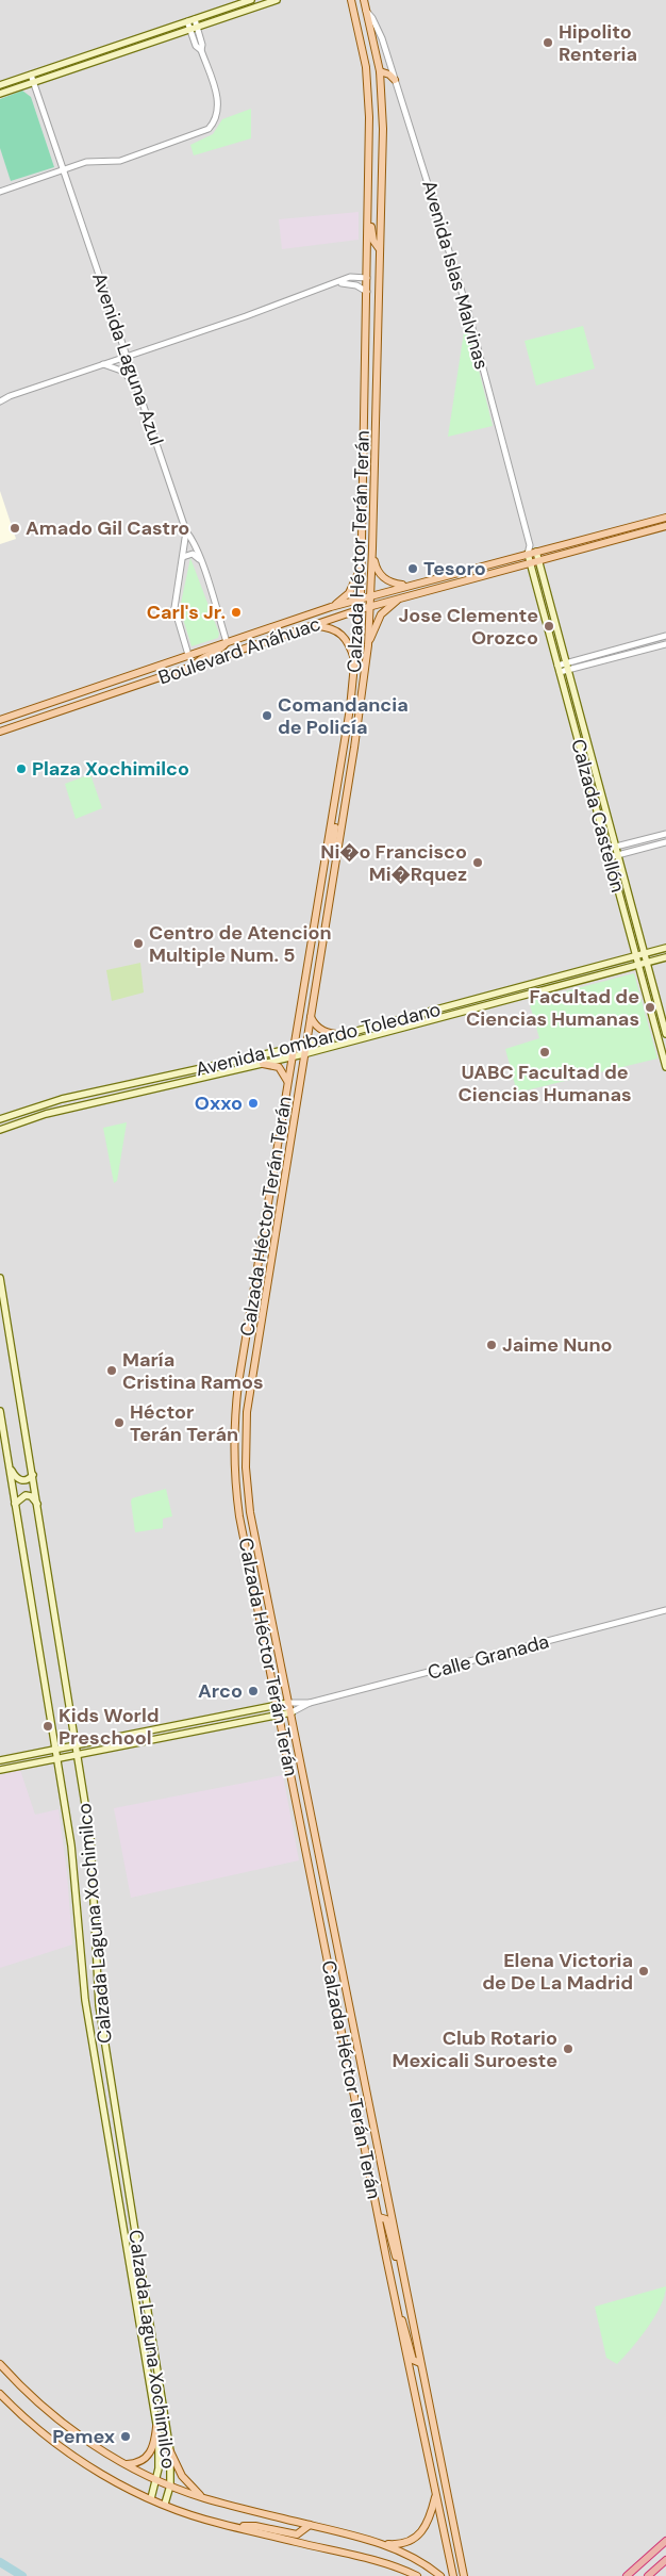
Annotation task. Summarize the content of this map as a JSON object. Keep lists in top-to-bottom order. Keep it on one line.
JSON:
{"streets":{"main road":["Calzada Héctor Terán Terán","Boulevard Anáhuac","Calzada Castellón","Avenida Lombardo Toledano","Calle Granada","Calzada Laguna Xochimilco"],"street":["Avenida Islas Malvinas","Avenida Laguna Azul"]},"crossings":[["Avenida Islas Malvinas","Calzada Héctor Terán Terán"],["Avenida Islas Malvinas","Boulevard Anáhuac"],["Avenida Islas Malvinas","Calzada Castellón"],["Avenida Laguna Azul","Boulevard Anáhuac"],["Calzada Héctor Terán Terán","Boulevard Anáhuac"],["Calzada Héctor Terán Terán","Avenida Lombardo Toledano"],["Calzada Héctor Terán Terán","Calle Granada"],["Boulevard Anáhuac","Calzada Castellón"],["Calzada Castellón","Avenida Lombardo Toledano"],["Calle Granada","Calzada Laguna Xochimilco"]],"places":["Hipolito Renteria","Amado Gil Castro","Tesoro","Carl's Jr.","Jose Clemente Orozco","Comandancia de Policía","Plaza Xochimilco","Ni�o Francisco Mi�Rquez","Centro de Atencion Multiple Num. 5","Facultad de Ciencias Humanas","UABC Facultad de Ciencias Humanas","Oxxo","Jaime Nuno","María Cristina Ramos","Héctor Terán Terán","Arco","Kids World Preschool","Elena Victoria de De La Madrid","Club Rotario Mexicali Suroeste","Pemex"]}
